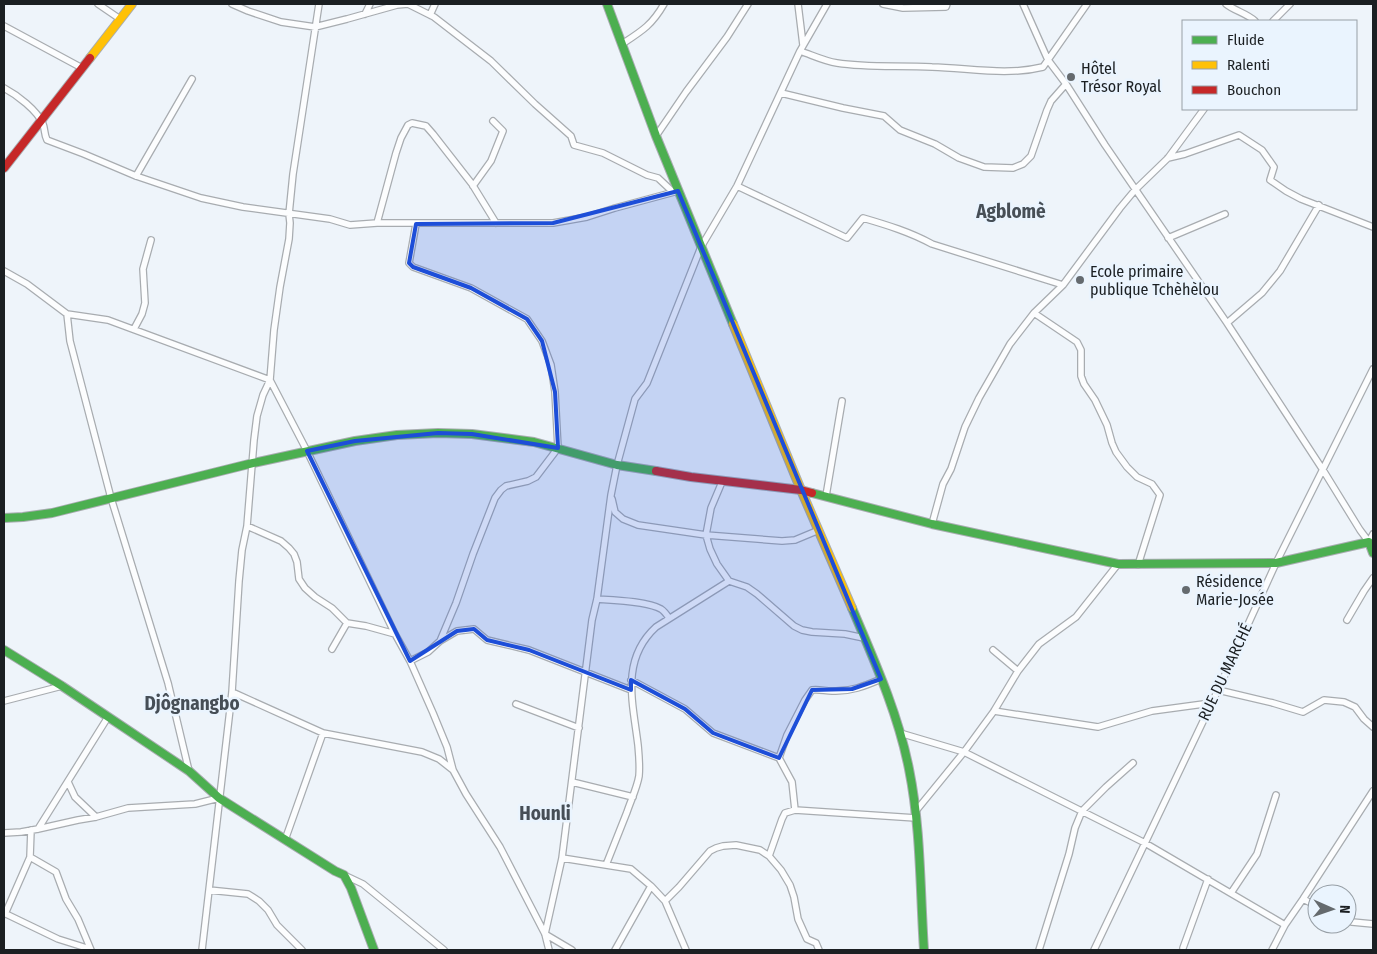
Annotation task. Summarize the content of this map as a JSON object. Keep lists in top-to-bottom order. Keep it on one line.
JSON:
{"streets":{"street":["RUE DU MARCHÉ"]},"districts":["Agblomè","Djôgnangbo","Hounli"],"places":["Hôtel Trésor Royal","Ecole primaire publique Tchèhèlou","Résidence Marie-Josée"],"legend":["Fluide","Ralenti","Bouchon"],"north":"right"}
